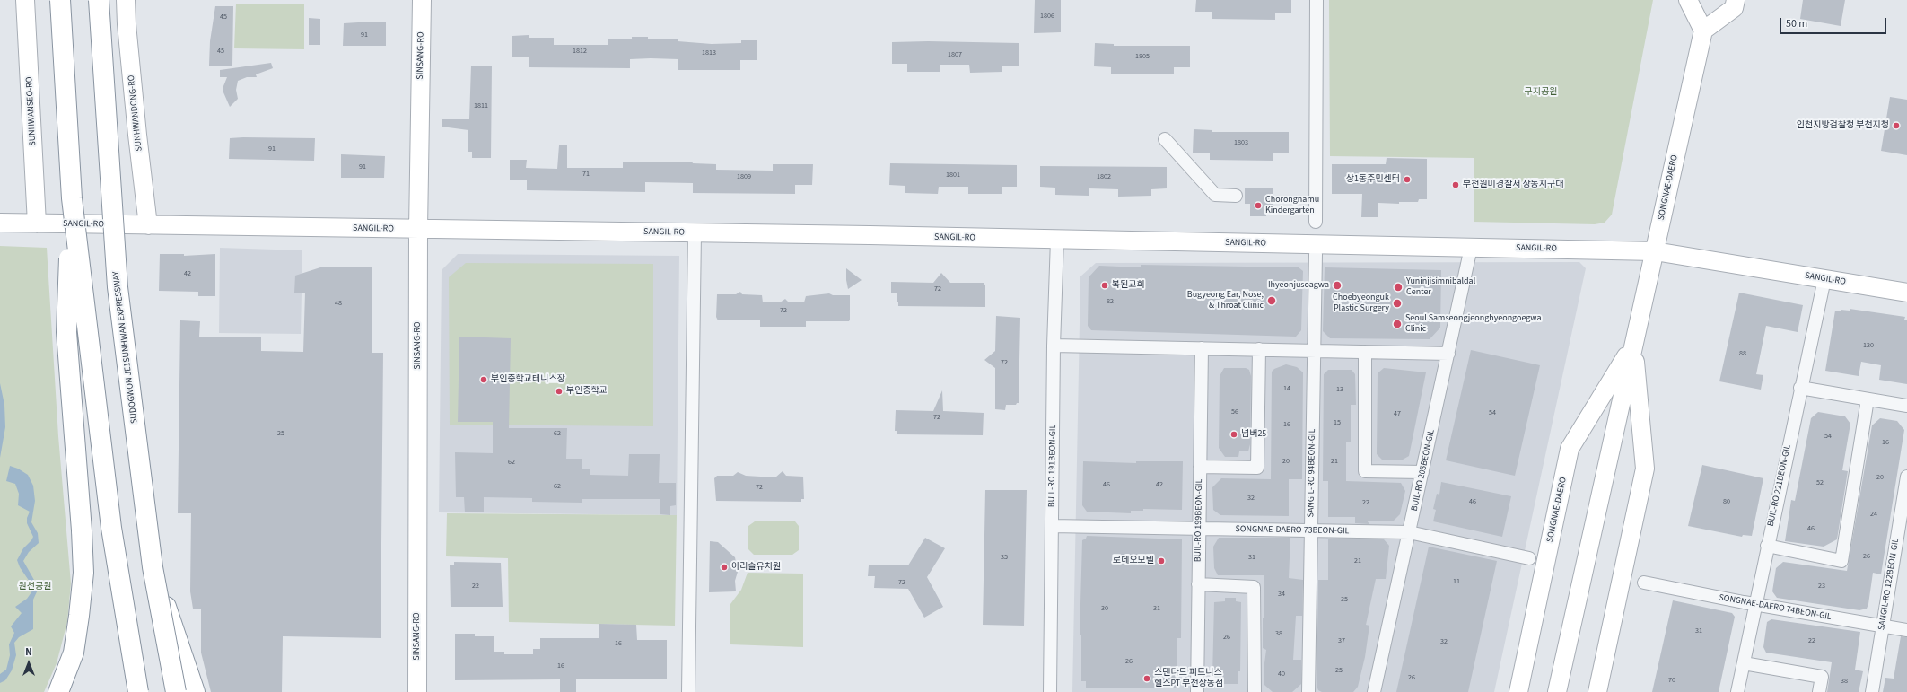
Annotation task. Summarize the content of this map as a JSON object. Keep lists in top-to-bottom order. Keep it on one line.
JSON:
{"streets":{"highway":["SUDOGWON JE1SUNHWAN EXPRESSWAY"],"street":["SINSANG-RO","SUNHWANSEO-RO","SUNHWANDONG-RO","SONGNAE-DAERO","SANGIL-RO","BUIL-RO 191BEON-GIL","BUIL-RO 205BEON-GIL","SANGIL-RO 94BEON-GIL","BUIL-RO 221BEON-GIL","BUIL-RO 199BEON-GIL","SONGNAE-DAERO 73BEON-GIL","SANGIL-RO 122BEON-GIL","SONGNAE-DAERO 74BEON-GIL"]},"crossings":[["SINSANG-RO","SANGIL-RO"],["SUNHWANSEO-RO","SANGIL-RO"],["SUNHWANDONG-RO","SANGIL-RO"],["SONGNAE-DAERO","SANGIL-RO"],["SANGIL-RO","BUIL-RO 191BEON-GIL"],["SANGIL-RO","BUIL-RO 205BEON-GIL"],["SANGIL-RO","BUIL-RO 221BEON-GIL"],["BUIL-RO 191BEON-GIL","SONGNAE-DAERO 73BEON-GIL"],["BUIL-RO 205BEON-GIL","SONGNAE-DAERO 73BEON-GIL"],["SANGIL-RO 94BEON-GIL","SONGNAE-DAERO 73BEON-GIL"],["BUIL-RO 221BEON-GIL","SONGNAE-DAERO 74BEON-GIL"],["BUIL-RO 199BEON-GIL","SONGNAE-DAERO 73BEON-GIL"],["SANGIL-RO 122BEON-GIL","SONGNAE-DAERO 74BEON-GIL"]],"parks":["구지공원","원천공원"],"places":["인천지방검찰청 부천지청","상1동주민센터","부천원미경찰서 상동지구대","Chorongnamu Kindergarten","복된교회","Ihyeonjusoagwa","Yuninjisimnibaldal Center","Bugyeong Ear, Nose, & Throat Clinic","Choebyeonguk Plastic Surgery","Seoul Samseongjeonghyeongoegwa Clinic","부인중학교테니스장","부인중학교","넘버25","로데오모텔","아리솔유치원","스탠다드 피트니스 헬스PT 부천상동점"],"house_numbers":["1806","45","91","45","1812","1813","1807","1805","1811","1803","91","91","71","1801","1809","1802","42","72","82","48","72","120","88","72","14","13","56","54","47","72","15","16","25","62","54","16","20","21","62","20","52","46","42","62","72","32","46","80","22","24","46","26","35","31","21","11","72","22","23","34","35","30","31","31","38","26","37","22","32","16","26","16","25","40","26","70","38"],"scale_bar":"50 m","north":"top"}
